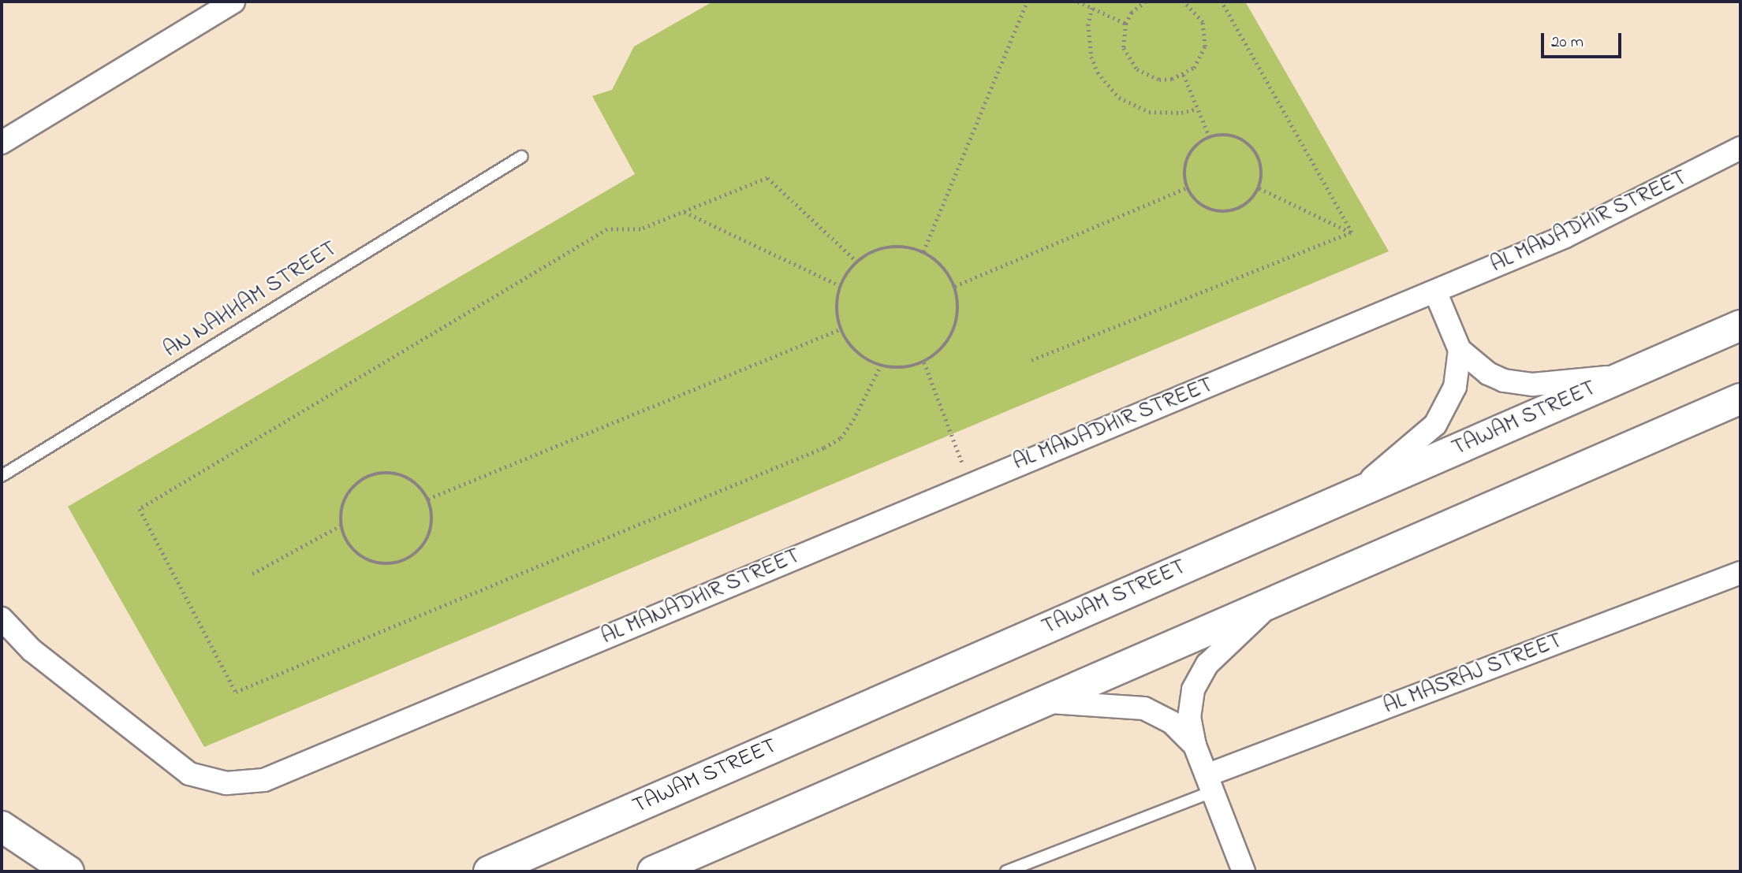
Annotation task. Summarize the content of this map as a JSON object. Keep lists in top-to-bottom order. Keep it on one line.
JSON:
{"streets":{"main road":["TAWAM STREET"],"street":["AL MANADHIR STREET","AL MASRAJ STREET"],"lane":["AN NAHHAM STREET"]},"scale_bar":"20 m"}
